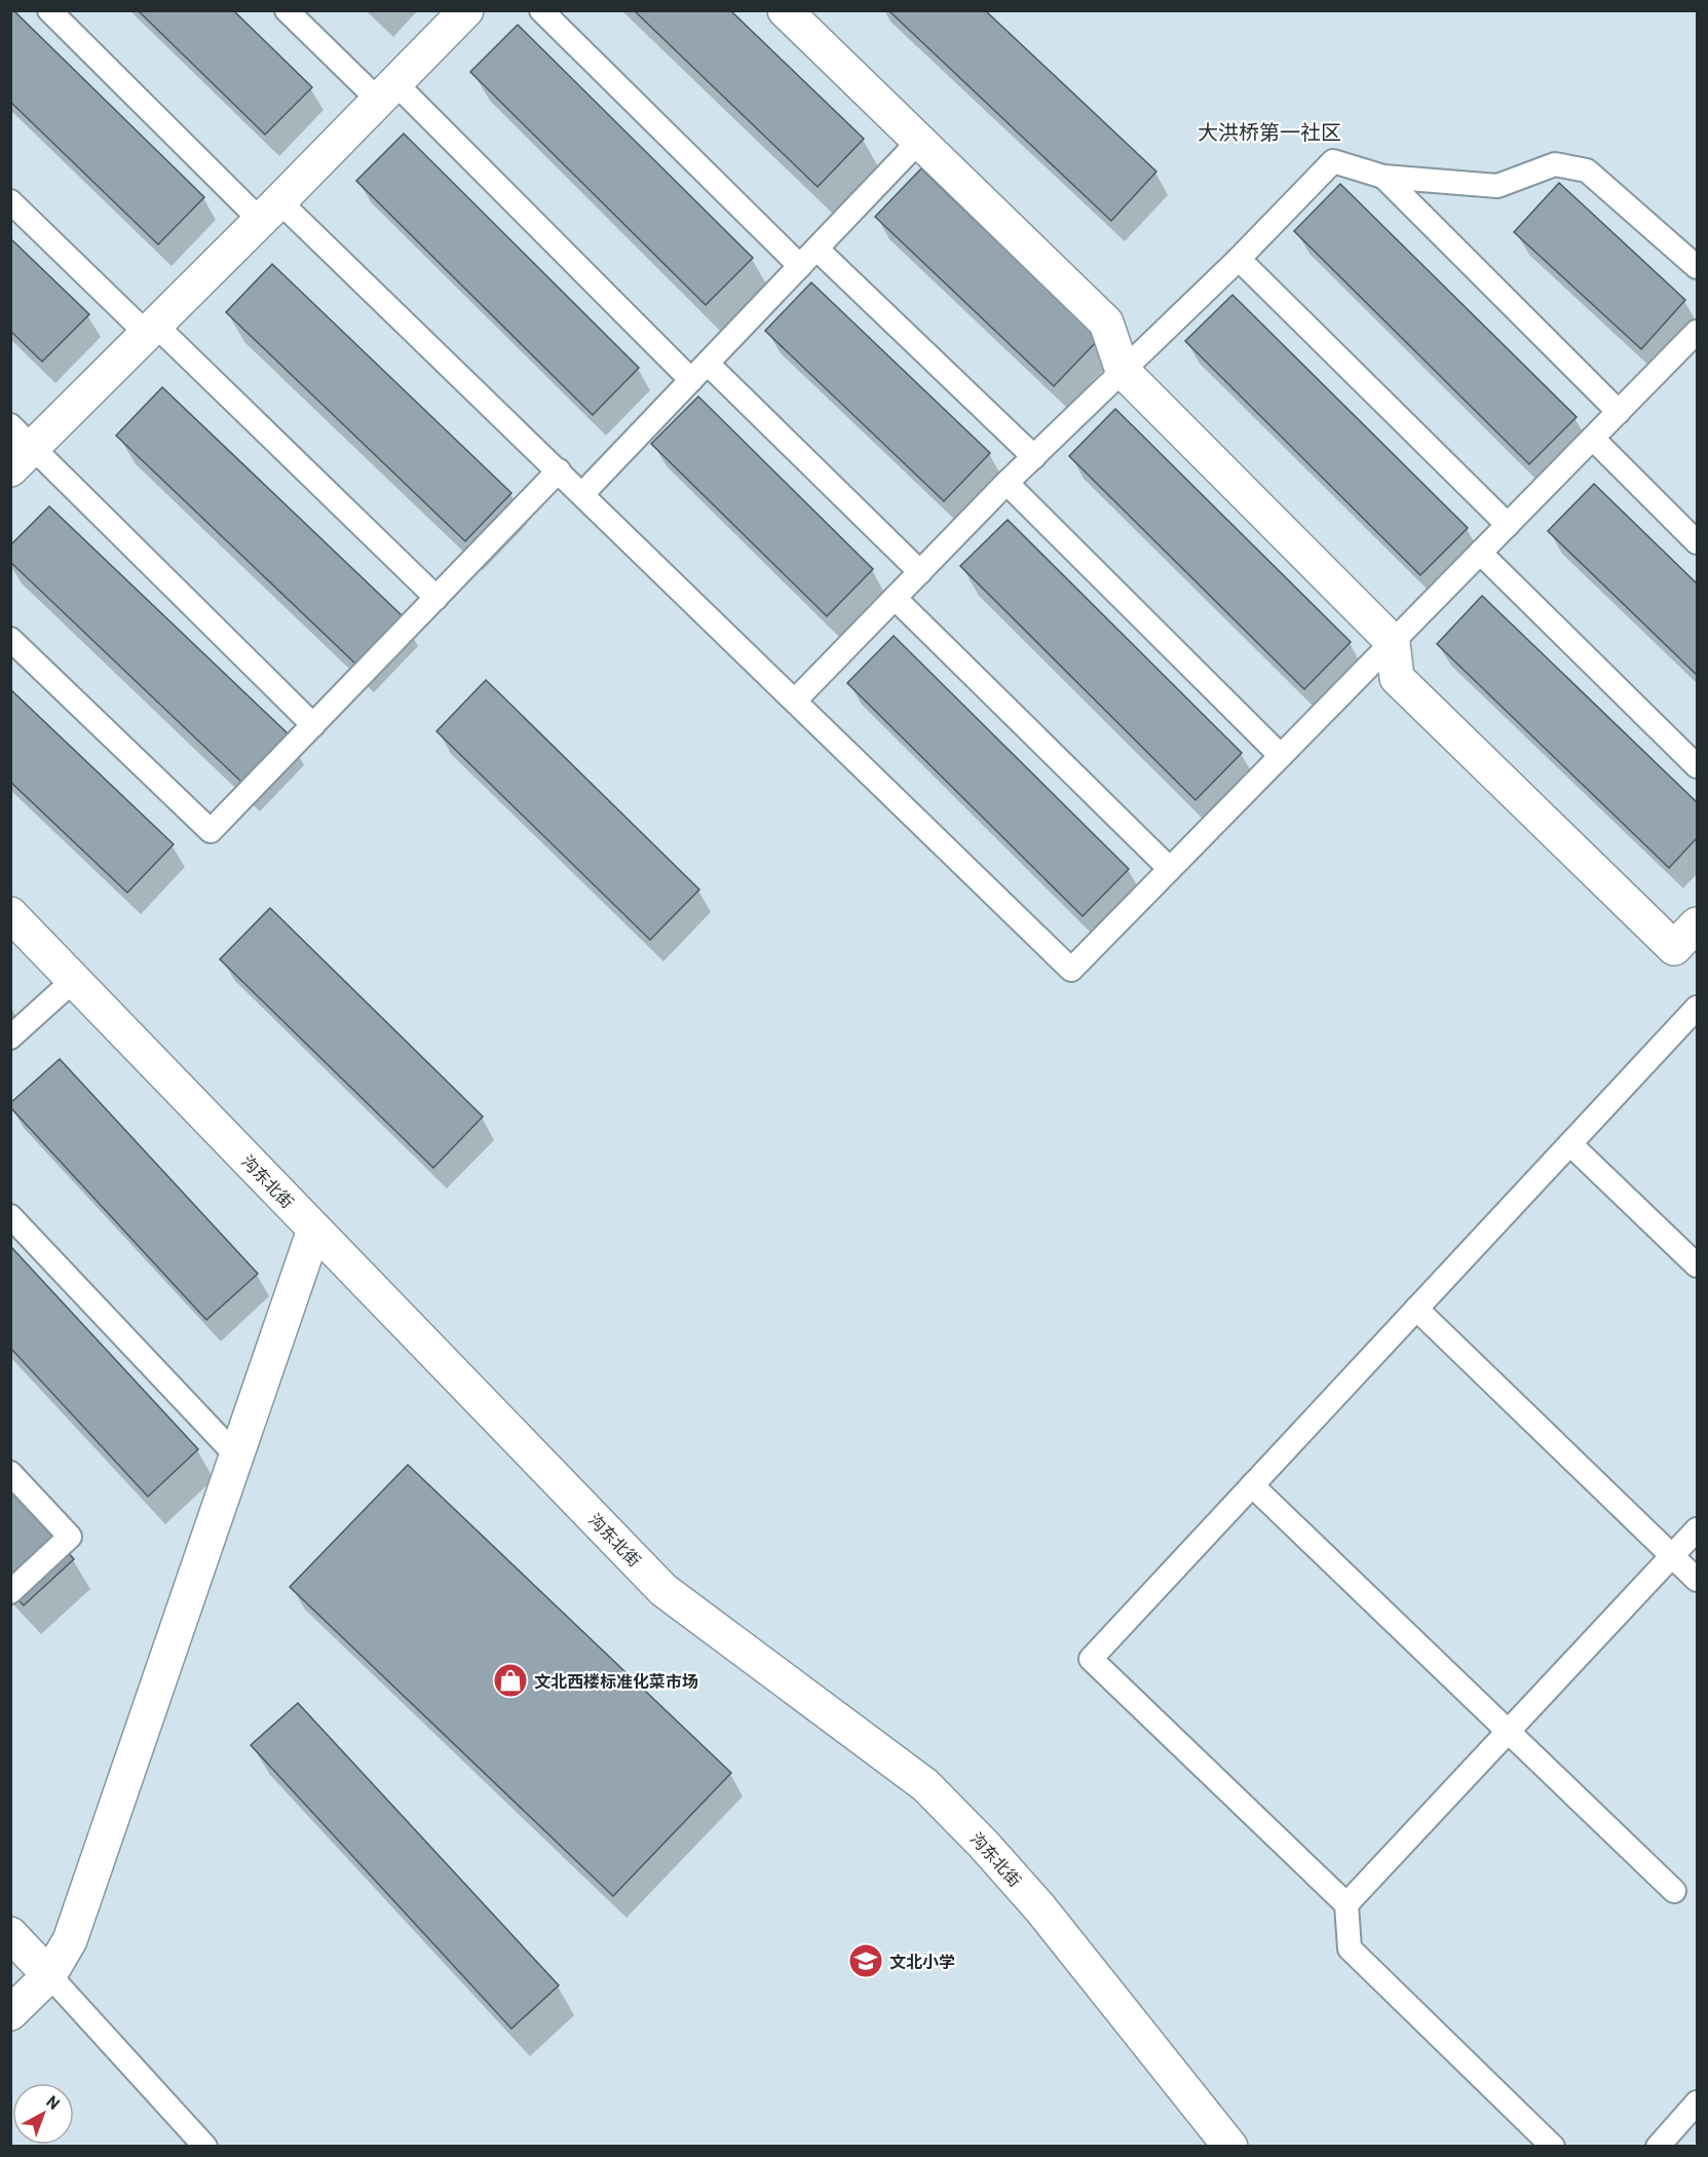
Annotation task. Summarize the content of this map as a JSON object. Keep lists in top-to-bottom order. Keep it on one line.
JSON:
{"streets":{"street":["沟东北街"]},"districts":["大洪桥第一社区"],"places":{"shop":["文北西楼标准化菜市场"],"school or university":["文北小学"]},"north":"top right"}
